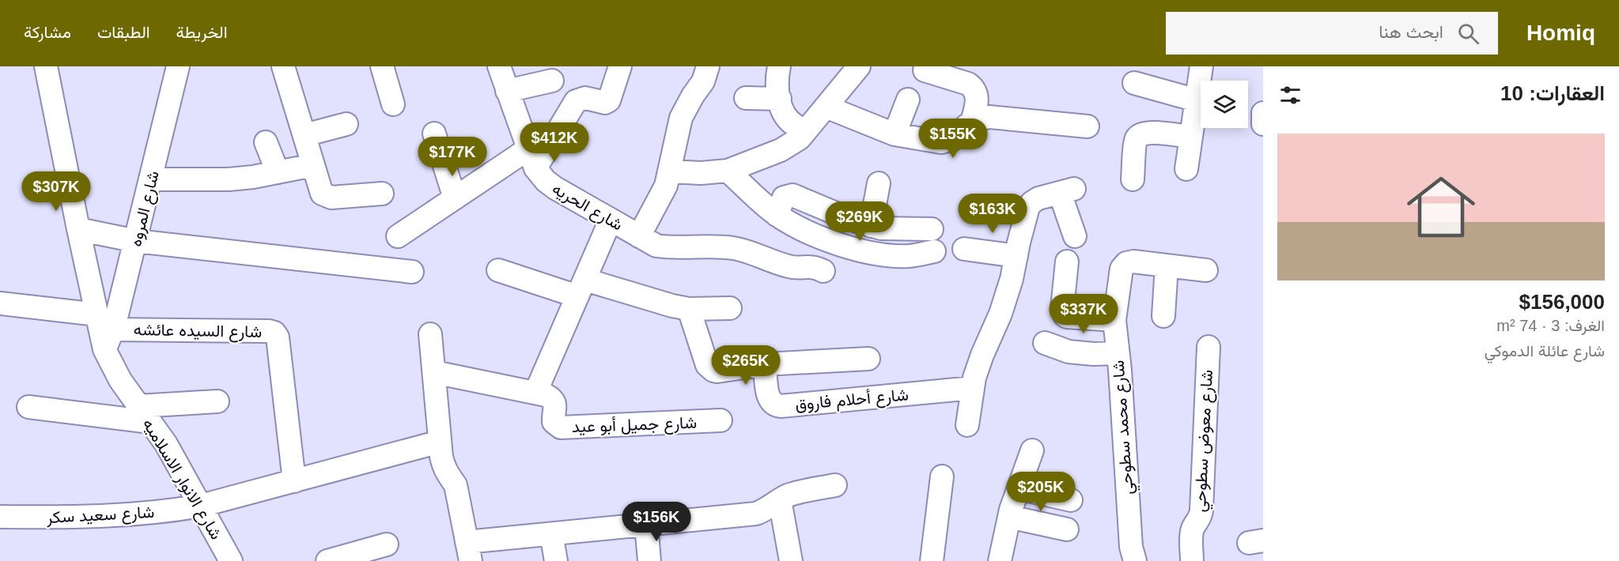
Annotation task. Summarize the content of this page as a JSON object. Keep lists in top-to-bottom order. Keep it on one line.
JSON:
{"streets":{"street":["شارع الحريه","شارع المروه","شارع السيده عائشه","شارع أحلام فاروق","شارع جميل أبو عيد","شارع محمد سطوحي","شارع معوض سطوحي","شارع الانوار الاسلاميه","شارع سعيد سكر"]},"crossings":[["شارع المروه","شارع السيده عائشه"],["شارع المروه","شارع الانوار الاسلاميه"],["شارع السيده عائشه","شارع الانوار الاسلاميه"],["شارع السيده عائشه","شارع سعيد سكر"],["شارع الانوار الاسلاميه","شارع سعيد سكر"]],"page":{"header":"Homiq","search":"ابحث هنا","nav":["الخريطة","الطبقات","مشاركة"],"heading":"العقارات: 10","price":["$155K","$412K","$177K","$307K","$163K","$269K","$337K","$265K","$205K","$156K"],"list":[{"name":"$156,000","note":"الغرف: 3 · 74 m² · شارع عائلة الدموكي"}]}}
